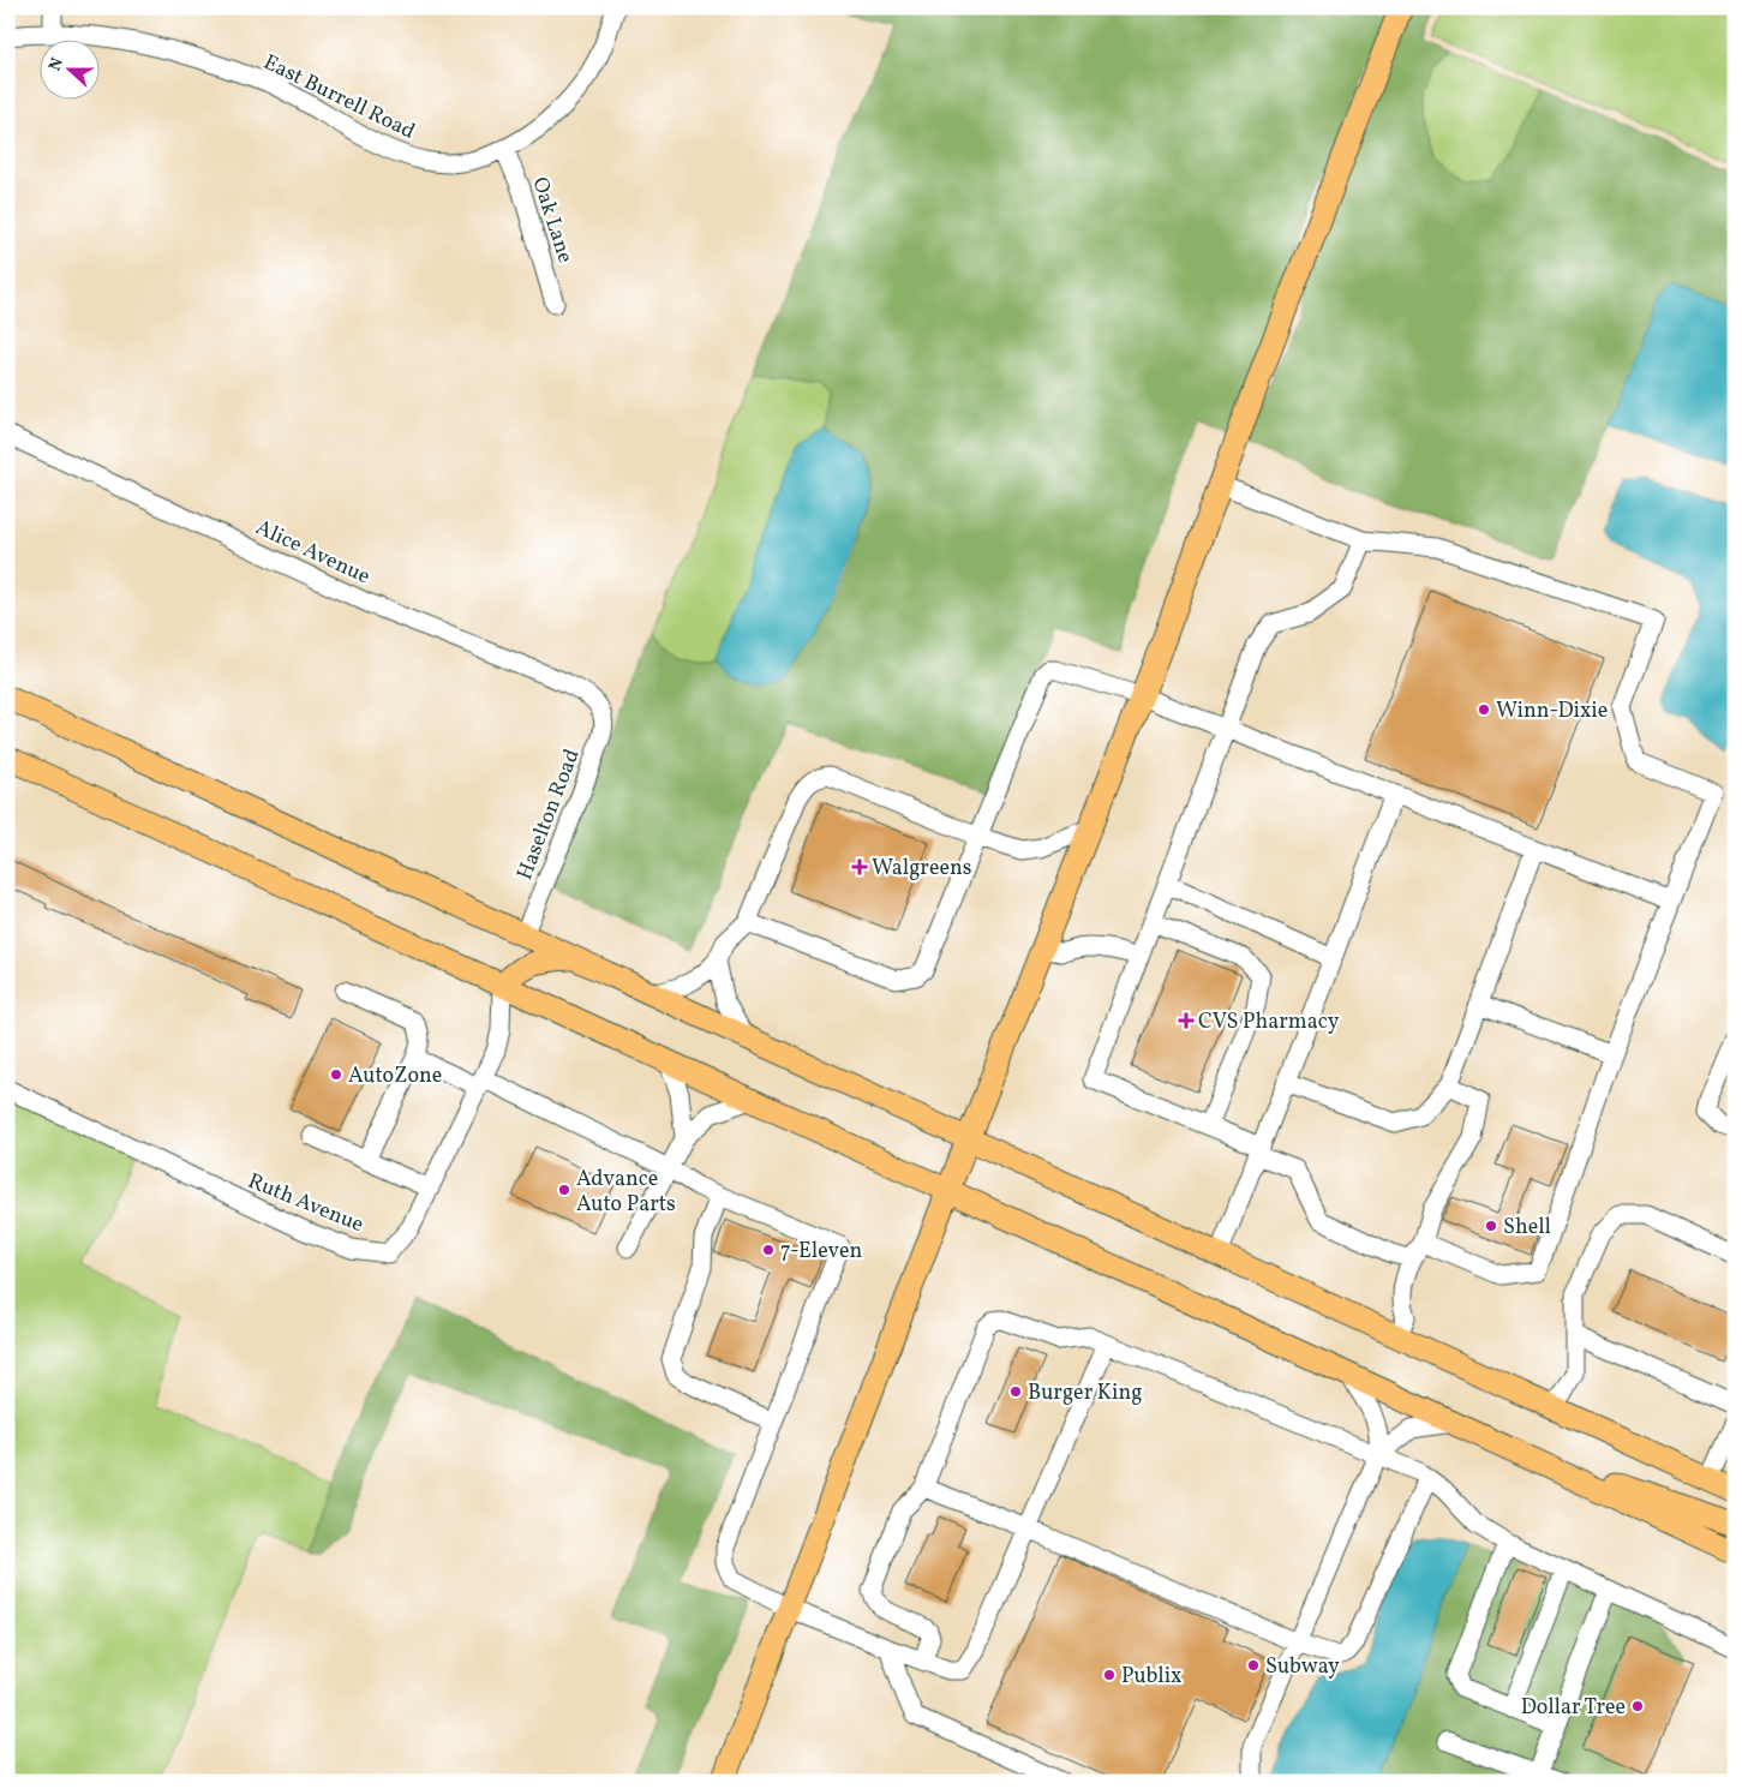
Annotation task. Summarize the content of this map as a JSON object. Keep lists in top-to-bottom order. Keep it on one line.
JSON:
{"streets":{"street":["East Burrell Road","Oak Lane","Alice Avenue","Haselton Road","Ruth Avenue"]},"crossings":[["East Burrell Road","Oak Lane"],["Alice Avenue","Haselton Road"]],"places":{"other":["Winn-Dixie","AutoZone","Advance Auto Parts","Shell","7-Eleven","Burger King","Subway","Publix","Dollar Tree"],"health":["Walgreens","CVS Pharmacy"]},"north":"left"}
